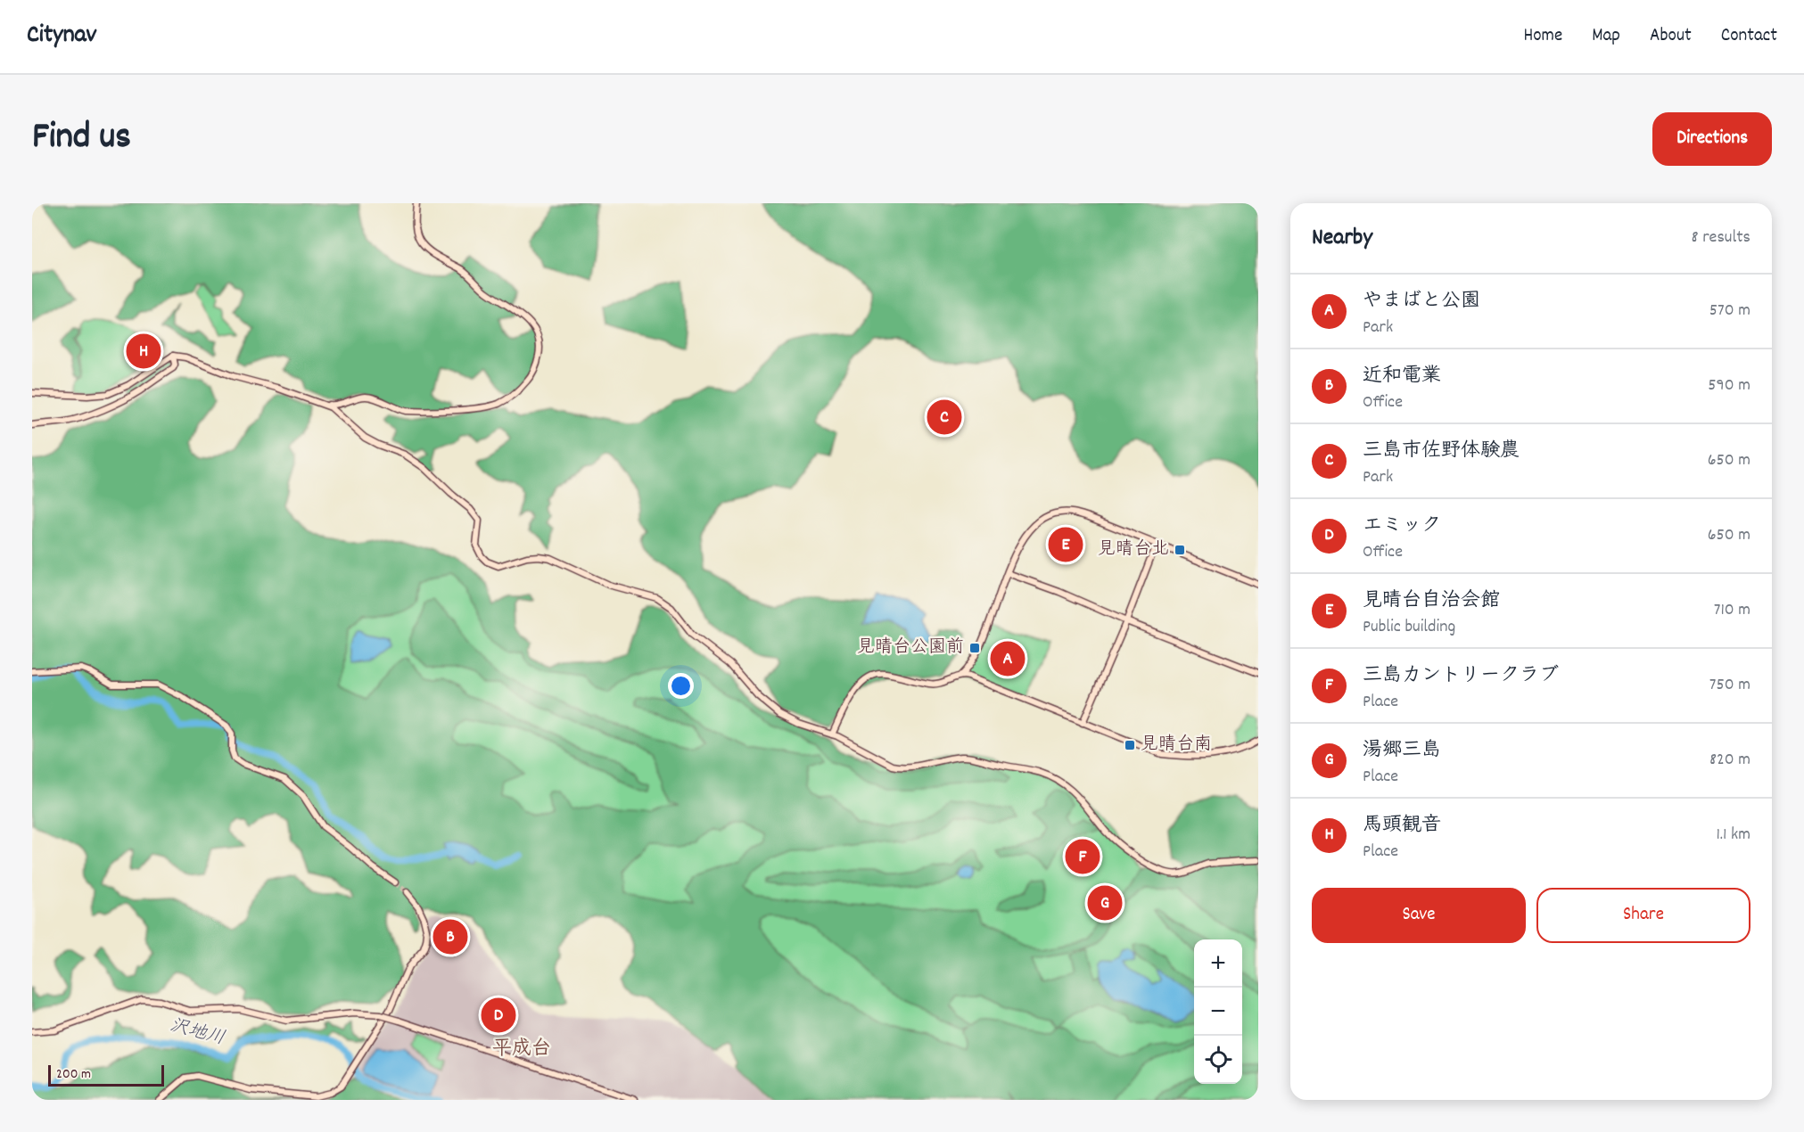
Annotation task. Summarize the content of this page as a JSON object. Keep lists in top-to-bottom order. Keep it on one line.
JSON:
{"districts":["平成台"],"water":["沢地川"],"places":{"transit":["見晴台北","見晴台公園前","見晴台南"]},"scale_bar":"200 m","page":{"header":"Citynav","nav":["Home","Map","About","Contact"],"title":"Find us","buttons":["Directions",["Save","Share"]],"heading":["Nearby","8 results"],"list":[{"mark":"A","name":"やまばと公園","note":"Park","value":"570 m"},{"mark":"B","name":"近和電業","note":"Office","value":"590 m"},{"mark":"C","name":"三島市佐野体験農","note":"Park","value":"650 m"},{"mark":"D","name":"エミック","note":"Office","value":"650 m"},{"mark":"E","name":"見晴台自治会館","note":"Public building","value":"710 m"},{"mark":"F","name":"三島カントリークラブ","note":"Place","value":"750 m"},{"mark":"G","name":"湯郷三島","note":"Place","value":"820 m"},{"mark":"H","name":"馬頭観音","note":"Place","value":"1.1 km"}],"pins":["H","C","E","A","F","G","B","D"],"map_buttons":["+","−"],"scale":"200 m"}}
